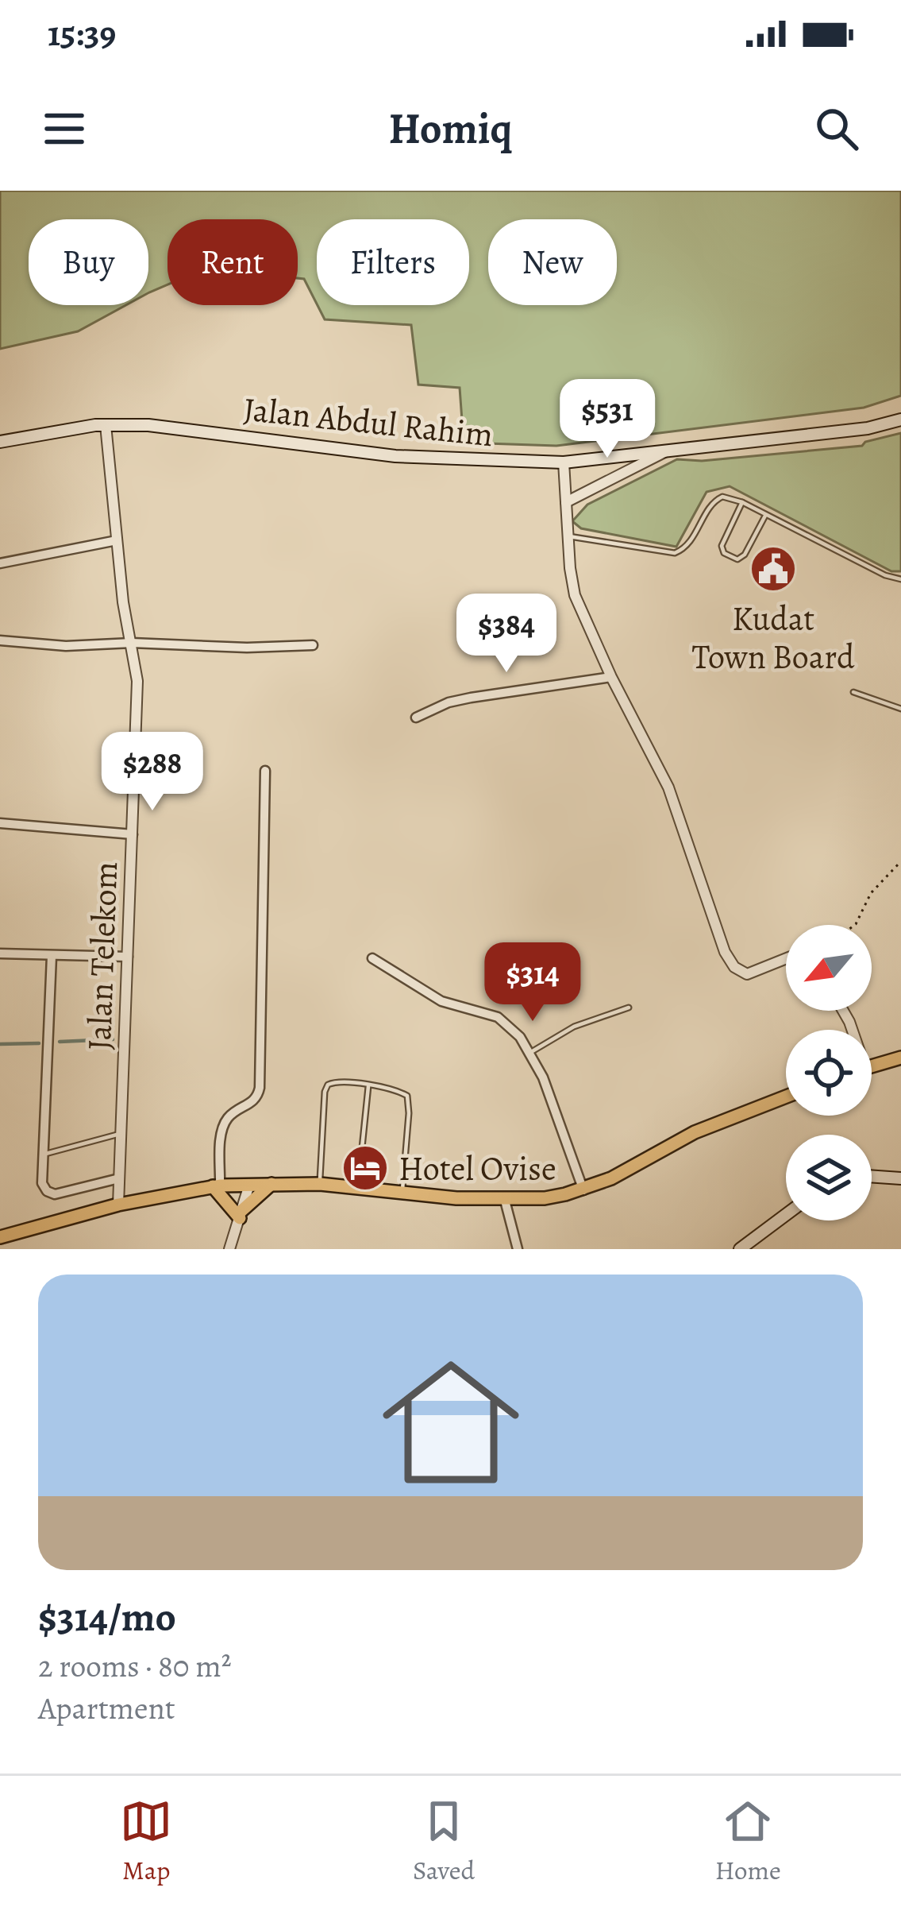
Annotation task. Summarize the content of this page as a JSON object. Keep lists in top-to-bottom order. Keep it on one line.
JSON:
{"streets":{"main road":["Jalan Abdul Rahim"],"street":["Jalan Telekom"]},"crossings":[["Jalan Abdul Rahim","Jalan Telekom"]],"places":{"public building":["Kudat Town Board"],"hotel":["Hotel Ovise"]},"north":"bottom left","page":{"status":"15:39","header":"Homiq","chip":["Buy","Rent","Filters","New"],"price":["$531","$384","$288","$314"],"list":[{"name":"$314/mo","note":"2 rooms · 80 m² · Apartment"}],"tabs":["Map","Saved","Home"]}}
